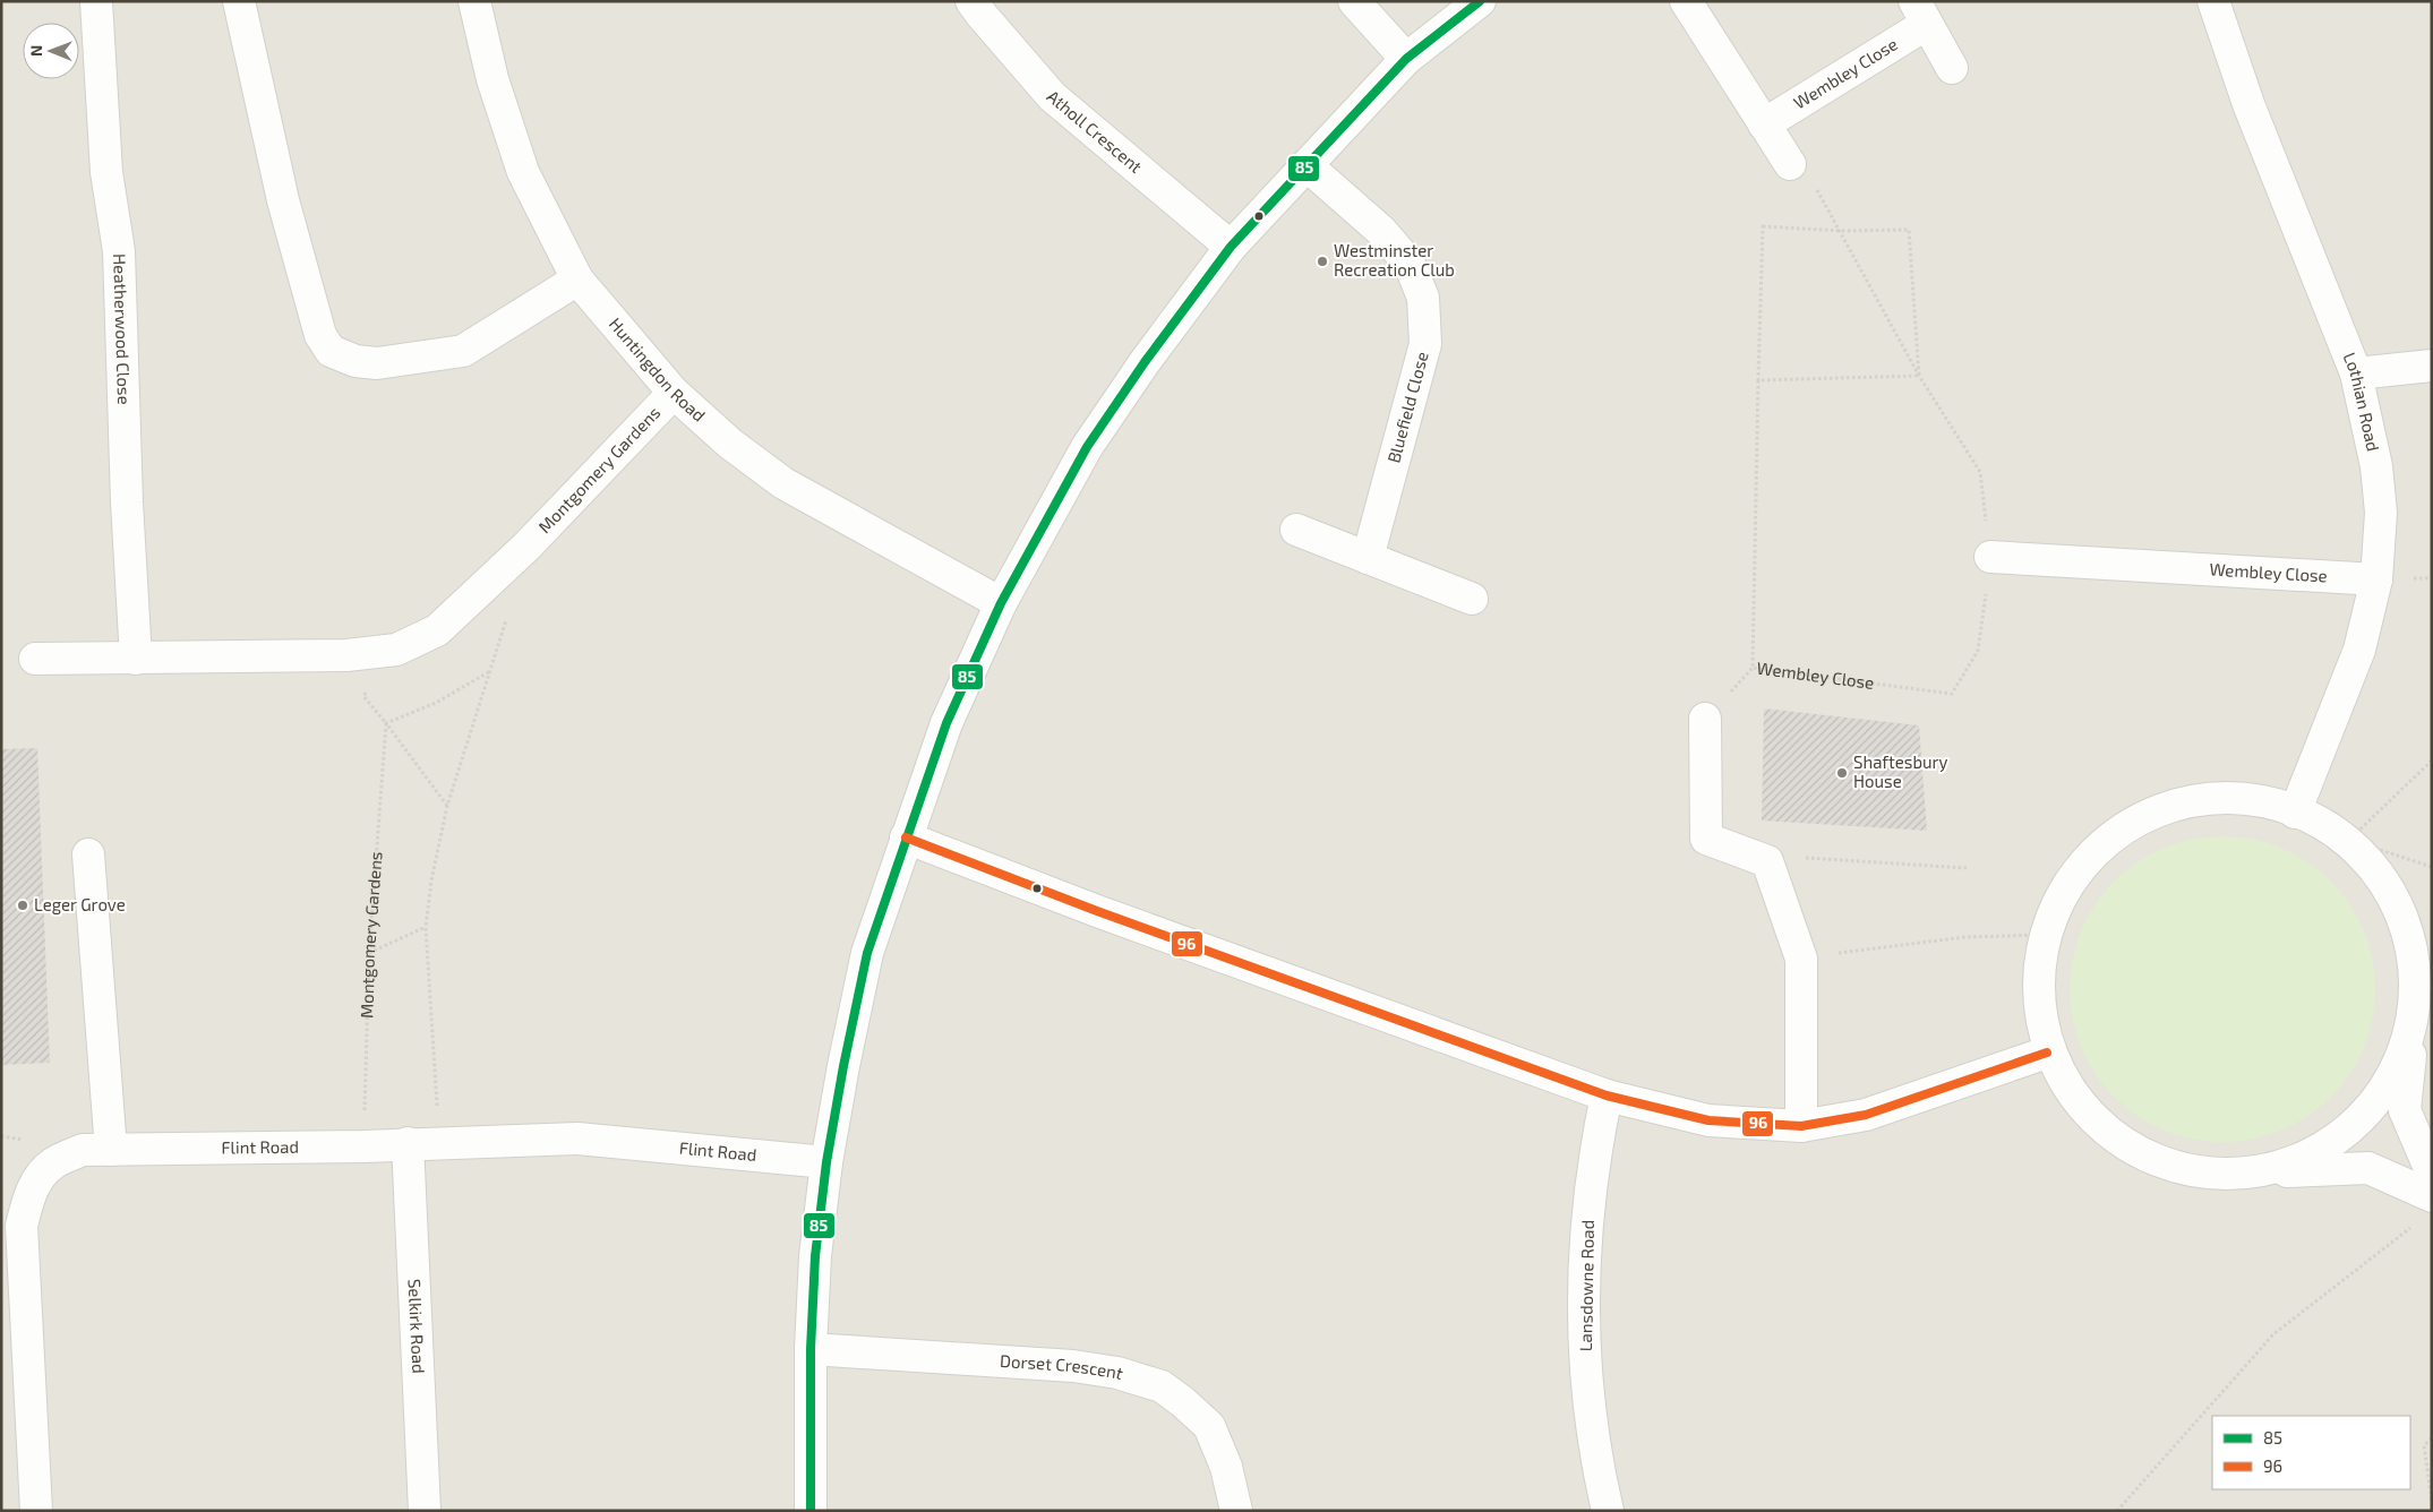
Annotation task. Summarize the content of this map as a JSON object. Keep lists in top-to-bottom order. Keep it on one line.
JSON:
{"streets":{"street":["Wembley Close","Atholl Crescent","Heatherwood Close","Huntingdon Road","Lothian Road","Bluefield Close","Montgomery Gardens","Flint Road","Lansdowne Road","Selkirk Road","Dorset Crescent"]},"crossings":[["Wembley Close","Lothian Road"],["Heatherwood Close","Montgomery Gardens"],["Huntingdon Road","Montgomery Gardens"],["Montgomery Gardens","Flint Road"],["Flint Road","Selkirk Road"]],"places":["Westminster Recreation Club","Shaftesbury House","Leger Grove"],"lines":["transit line 85","transit line 96"],"legend":["85","96"],"north":"left"}
